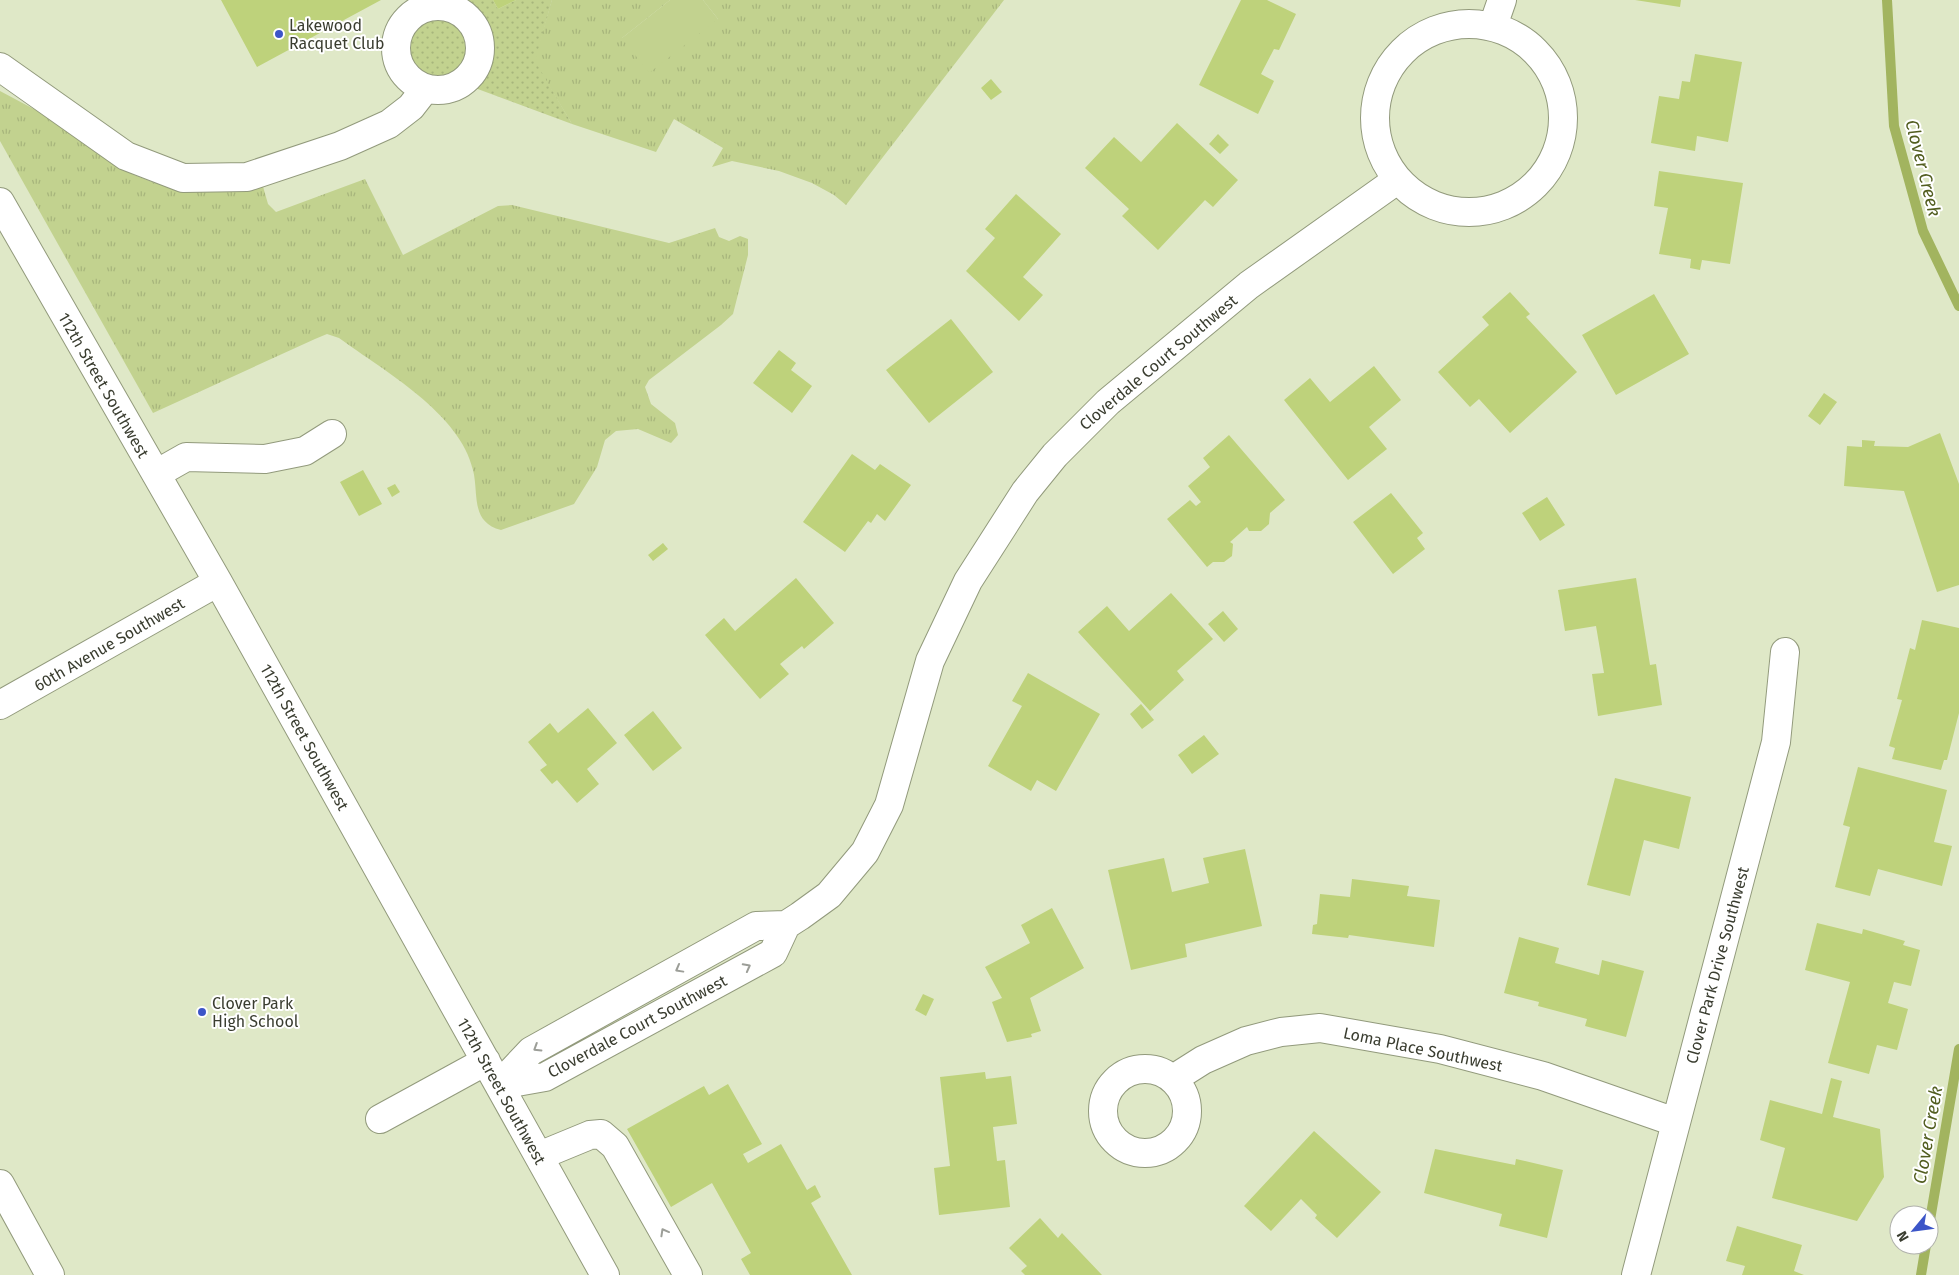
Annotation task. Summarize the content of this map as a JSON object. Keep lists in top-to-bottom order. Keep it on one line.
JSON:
{"streets":{"street":["Cloverdale Court Southwest","112th Street Southwest","60th Avenue Southwest","Clover Park Drive Southwest","Loma Place Southwest"]},"crossings":[["Cloverdale Court Southwest","112th Street Southwest"],["112th Street Southwest","60th Avenue Southwest"],["Clover Park Drive Southwest","Loma Place Southwest"]],"water":["Clover Creek"],"places":["Lakewood Racquet Club","Clover Park High School"],"north":"bottom left"}
